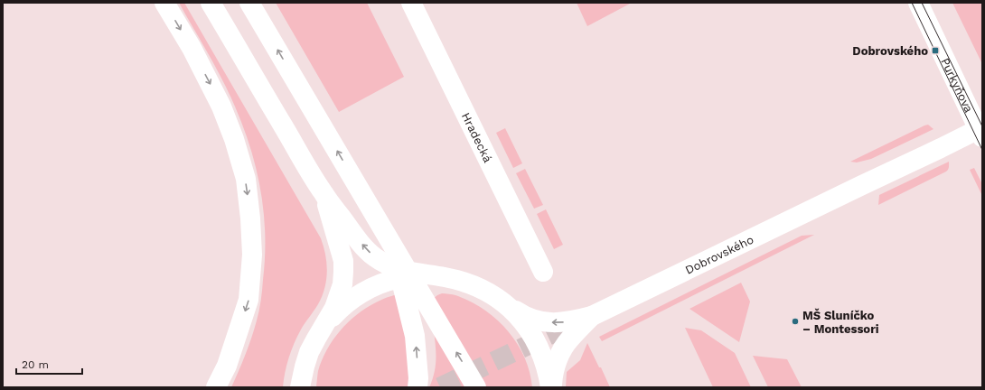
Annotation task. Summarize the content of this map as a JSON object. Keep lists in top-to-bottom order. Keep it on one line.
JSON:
{"streets":{"main road":["Purkyňova","Hradecká","Dobrovského"]},"crossings":[["Purkyňova","Dobrovského"]],"places":{"transit":["Dobrovského"],"other":["MŠ Sluníčko – Montessori"]},"scale_bar":"20 m"}
